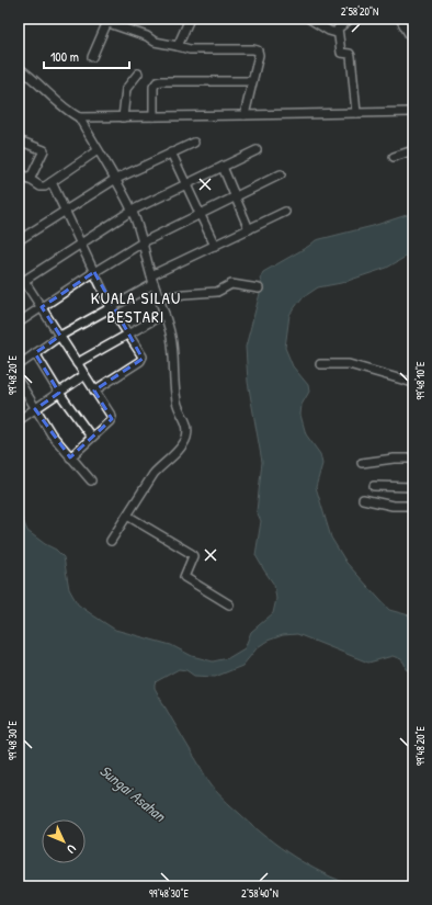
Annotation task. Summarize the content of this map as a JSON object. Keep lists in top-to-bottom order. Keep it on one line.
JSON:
{"districts":["KUALA SILAU BESTARI"],"water":["Sungai Asahan"],"scale_bar":"100 m","north":"bottom right","coordinates":["2°58'20\"N","99°48'20\"E","99°48'10\"E","99°48'30\"E","2°58'40\"N"]}
